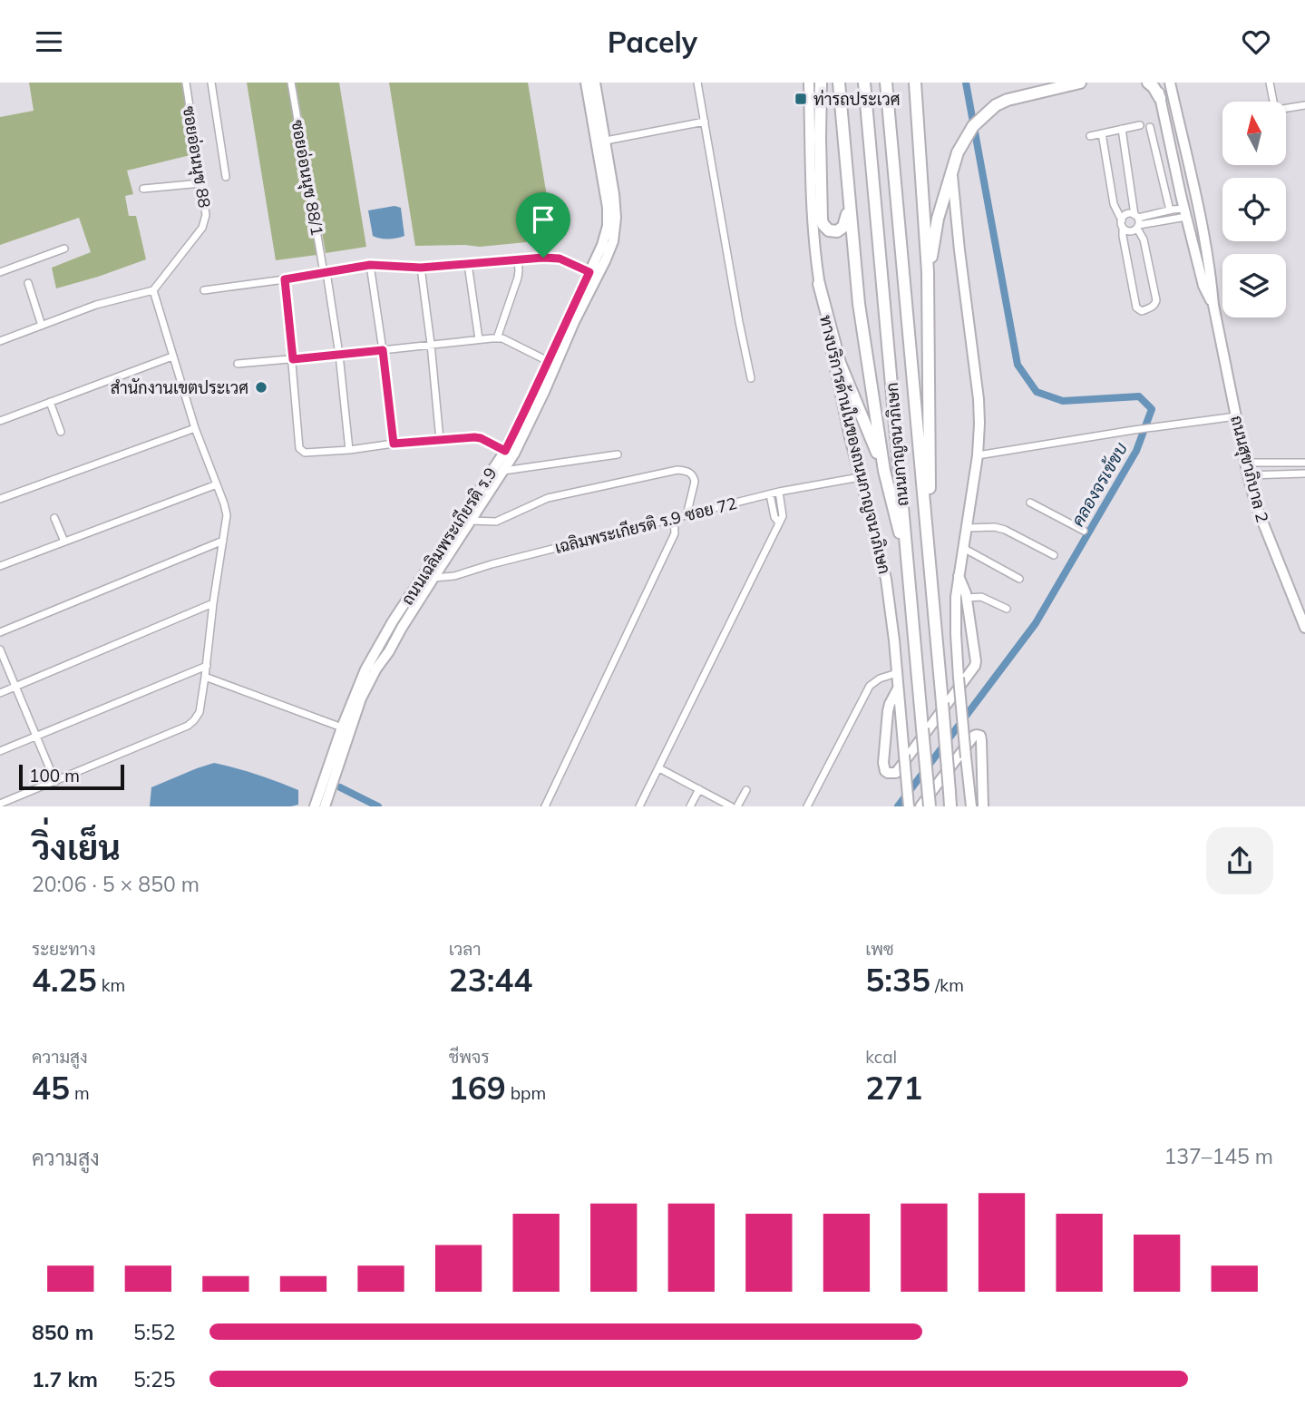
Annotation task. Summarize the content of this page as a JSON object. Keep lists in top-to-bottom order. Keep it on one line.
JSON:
{"streets":{"highway":["ถนนกาญจนาภิเษก"],"main road":["ทางบริการด้านในของถนนกาญจนาภิเษก","ถนนสุขาภิบาล 2","ถนนเฉลิมพระเกียรติ ร.9"],"street":["ซอยอ่อนนุช 88","ซอยอ่อนนุช 88/1","เฉลิมพระเกียรติ ร.9 ซอย 72"]},"crossings":[["ทางบริการด้านในของถนนกาญจนาภิเษก","เฉลิมพระเกียรติ ร.9 ซอย 72"],["เฉลิมพระเกียรติ ร.9 ซอย 72","ถนนเฉลิมพระเกียรติ ร.9"]],"water":["คลองจรเข้ขบ"],"places":{"transit":["ท่ารถประเวศ"],"other":["สำนักงานเขตประเวศ"]},"scale_bar":"100 m","north":"top","page":{"header":"Pacely","scale":"100 m","heading":["วิ่งเย็น","20:06 · 5 × 850 m"],"stats":[["ระยะทาง","4.25 km"],["เวลา","23:44"],["เพซ","5:35 /km"],["ความสูง","45 m"],["ชีพจร","169 bpm"],["kcal","271"]],"chart":["ความสูง","137–145 m"],"list":[{"name":"850 m","note":"5:52"},{"name":"1.7 km","note":"5:25"}]}}
